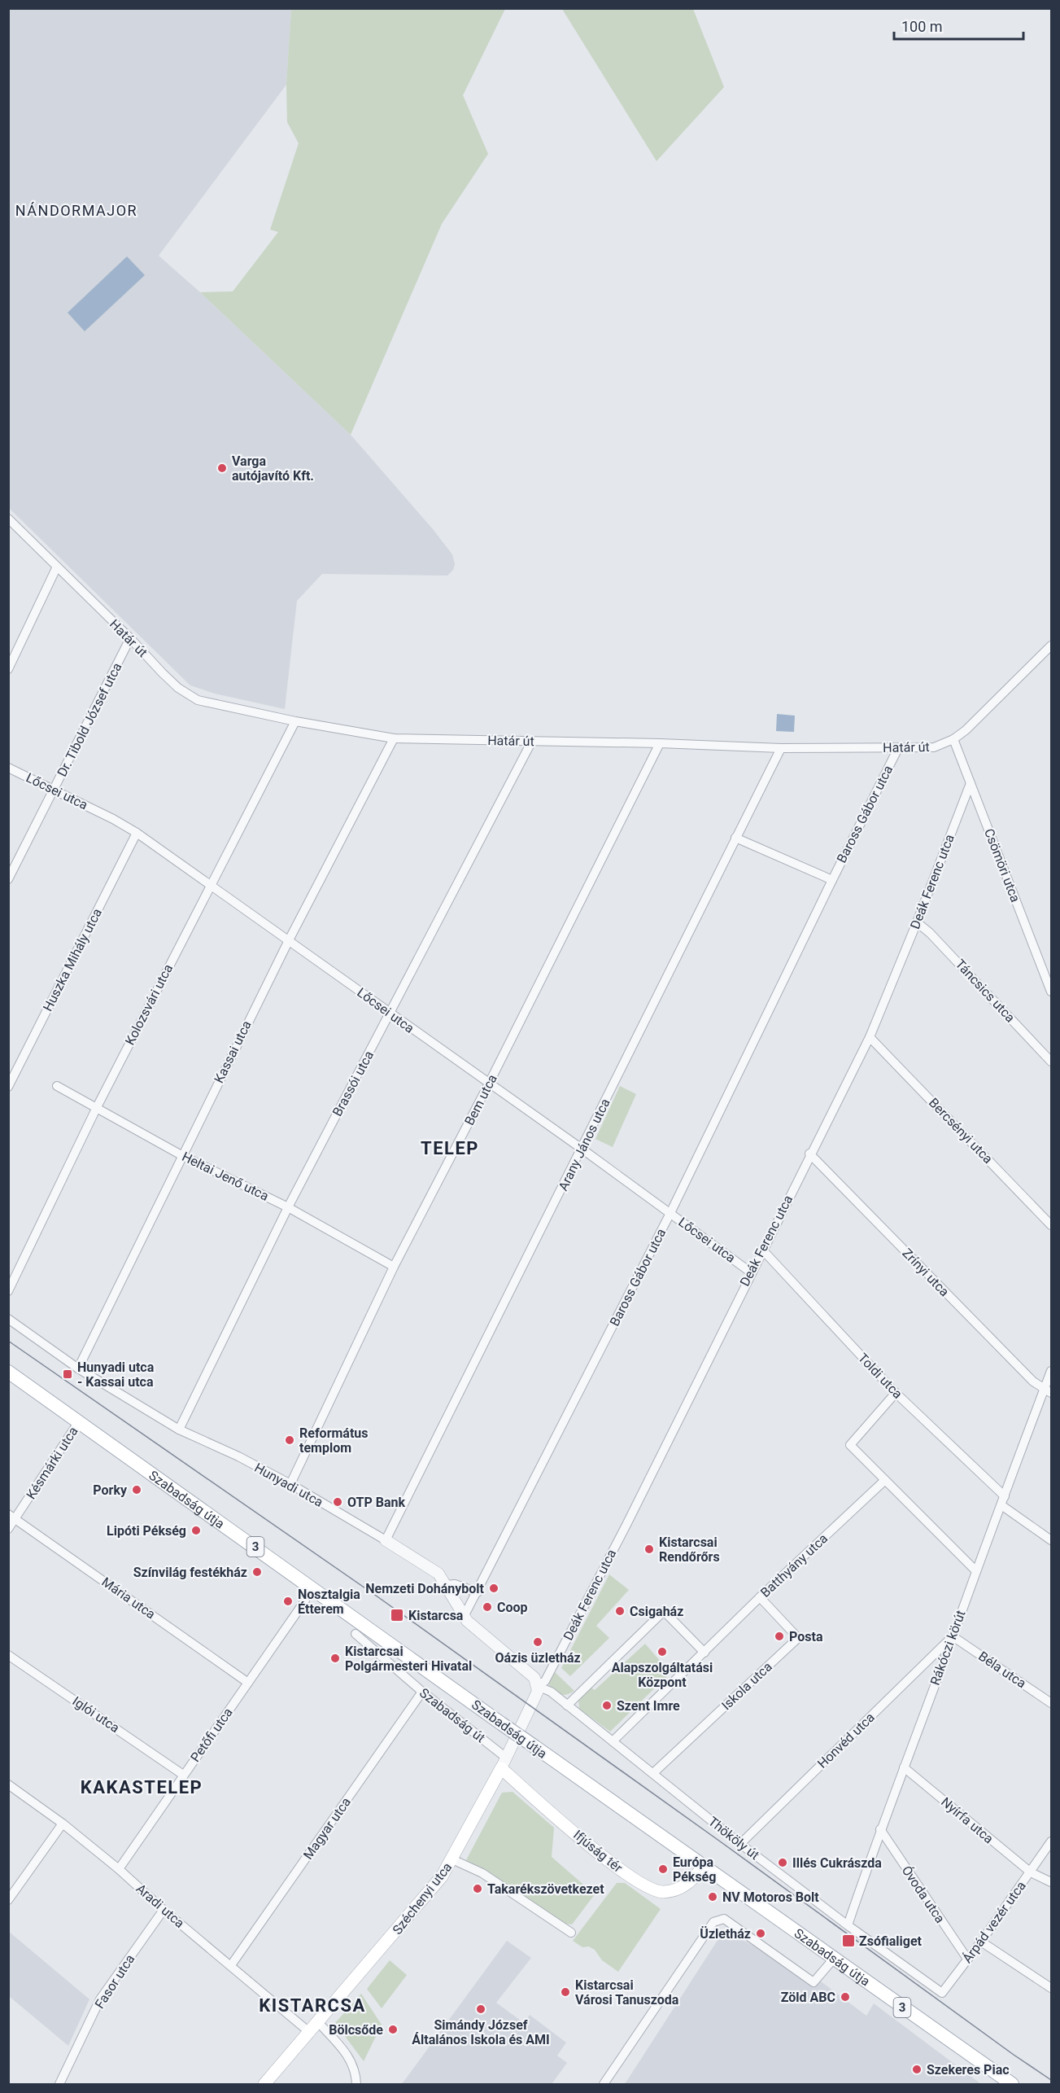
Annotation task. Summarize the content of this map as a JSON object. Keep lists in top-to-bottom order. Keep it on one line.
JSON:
{"streets":{"main road":["Szabadság útja","3","Ifjúság tér","Széchenyi utca"],"street":["Határ út","Dr. Tibold József utca","Lőcsei utca","Baross Gábor utca","Csömöri utca","Deák Ferenc utca","Huszka Mihály utca","Táncsics utca","Kolozsvári utca","Kassai utca","Brassói utca","Bem utca","Bercsényi utca","Arany János utca","Heltai Jenő utca","Zrínyi utca","Toldi utca","Késmárki utca","Hunyadi utca","Batthyány utca","Mária utca","Rákóczi körút","Béla utca","Iskola utca","Iglói utca","Szabadság út","Petőfi utca","Honvéd utca","Nyírfa utca","Magyar utca","Thököly út","Óvoda utca","Aradi utca","Árpád vezér utca","Fasor utca"]},"crossings":[["Határ út","Dr. Tibold József utca"],["Határ út","Baross Gábor utca"],["Határ út","Csömöri utca"],["Határ út","Kolozsvári utca"],["Határ út","Kassai utca"],["Határ út","Brassói utca"],["Határ út","Bem utca"],["Határ út","Arany János utca"],["Dr. Tibold József utca","Lőcsei utca"],["Lőcsei utca","Baross Gábor utca"],["Lőcsei utca","Deák Ferenc utca"],["Lőcsei utca","Huszka Mihály utca"],["Lőcsei utca","Kolozsvári utca"],["Lőcsei utca","Kassai utca"],["Lőcsei utca","Brassói utca"],["Lőcsei utca","Bem utca"],["Lőcsei utca","Arany János utca"],["Baross Gábor utca","Arany János utca"],["Baross Gábor utca","Hunyadi utca"],["Csömöri utca","Deák Ferenc utca"],["Deák Ferenc utca","Táncsics utca"],["Deák Ferenc utca","Bercsényi utca"],["Deák Ferenc utca","Zrínyi utca"],["Deák Ferenc utca","Toldi utca"],["Deák Ferenc utca","Hunyadi utca"],["Deák Ferenc utca","Thököly út"],["Deák Ferenc utca","Széchenyi utca"],["Kolozsvári utca","Heltai Jenő utca"],["Kassai utca","Heltai Jenő utca"],["Kassai utca","Hunyadi utca"],["Brassói utca","Heltai Jenő utca"],["Brassói utca","Hunyadi utca"],["Bem utca","Heltai Jenő utca"],["Bem utca","Hunyadi utca"],["Arany János utca","Hunyadi utca"],["Zrínyi utca","Rákóczi körút"],["Toldi utca","Rákóczi körút"],["Késmárki utca","Szabadság útja"],["Késmárki utca","Mária utca"],["Hunyadi utca","Thököly út"],["Hunyadi utca","Széchenyi utca"],["Szabadság útja","Ifjúság tér"],["Batthyány utca","Iskola utca"],["Batthyány utca","Thököly út"],["Mária utca","Petőfi utca"],["Rákóczi körút","Béla utca"],["Rákóczi körút","Honvéd utca"],["Rákóczi körút","Nyírfa utca"],["Rákóczi körút","Thököly út"],["Rákóczi körút","Óvoda utca"],["Béla utca","Honvéd utca"],["Iskola utca","Thököly út"],["Iglói utca","Petőfi utca"],["Szabadság út","Magyar utca"],["Szabadság út","Ifjúság tér"],["Szabadság út","Széchenyi utca"],["Petőfi utca","Aradi utca"],["Honvéd utca","Thököly út"],["Nyírfa utca","Árpád vezér utca"],["Magyar utca","Aradi utca"],["Thököly út","Széchenyi utca"],["Thököly út","Árpád vezér utca"],["Ifjúság tér","Széchenyi utca"],["Óvoda utca","Árpád vezér utca"],["Széchenyi utca","Aradi utca"],["Aradi utca","Fasor utca"]],"districts":["NÁNDORMAJOR","TELEP","KAKASTELEP","KISTARCSA"],"places":{"other":["Varga autójavító Kft.","Református templom","Porky","OTP Bank","Lipóti Pékség","Kistarcsai Rendőrőrs","Színvilág festékház","Nemzeti Dohánybolt","Nosztalgia Étterem","Coop","Csigaház","Posta","Oázis üzletház","Alapszolgáltatási Központ","Kistarcsai Polgármesteri Hivatal","Szent Imre","Illés Cukrászda","Európa Pékség","Takarékszövetkezet","NV Motoros Bolt","Üzletház","Kistarcsai Városi Tanuszoda","Zöld ABC","Simándy József Általános Iskola és AMI","Bölcsőde","Szekeres Piac"],"transit":["Hunyadi utca - Kassai utca","Kistarcsa","Zsófialiget"]},"scale_bar":"100 m"}
